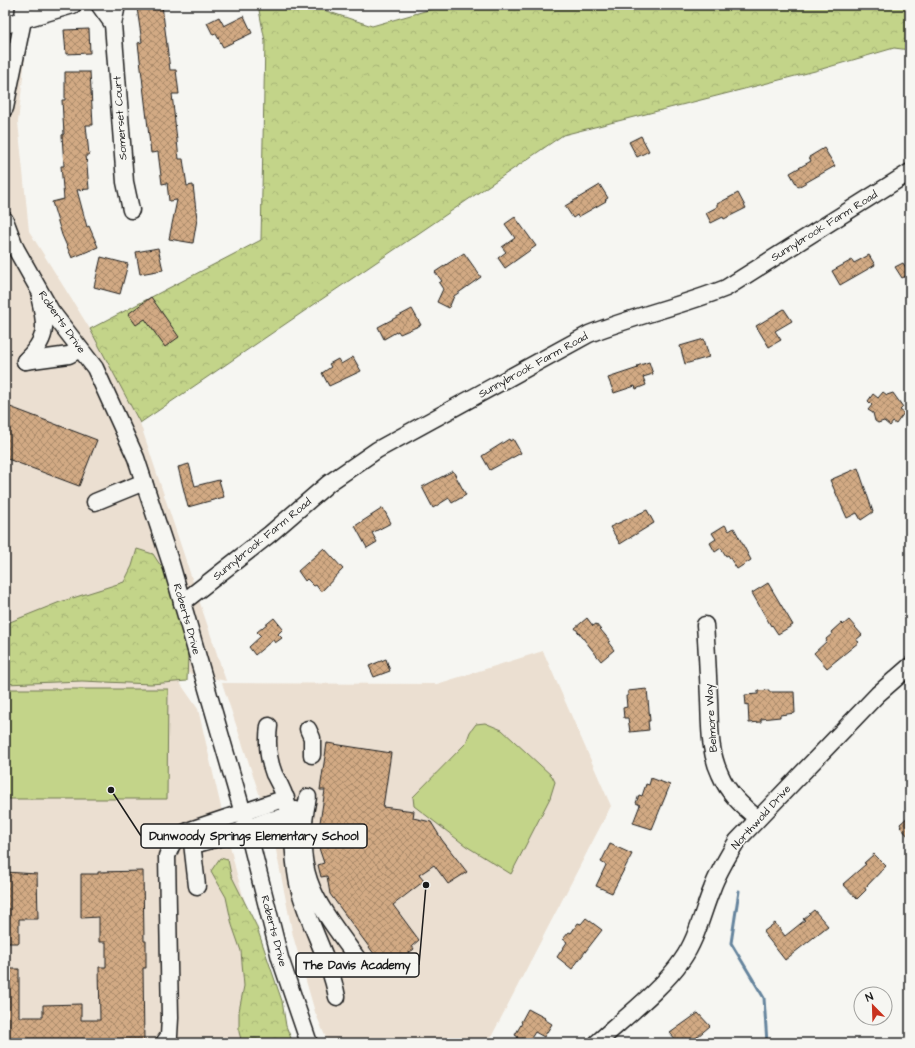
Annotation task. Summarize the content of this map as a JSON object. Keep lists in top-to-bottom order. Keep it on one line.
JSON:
{"streets":{"street":["Somerset Court","Sunnybrook Farm Road","Roberts Drive","Belmore Way","Northwold Drive"]},"crossings":[["Sunnybrook Farm Road","Roberts Drive"],["Belmore Way","Northwold Drive"]],"places":["Dunwoody Springs Elementary School","The Davis Academy"],"north":"top left"}
